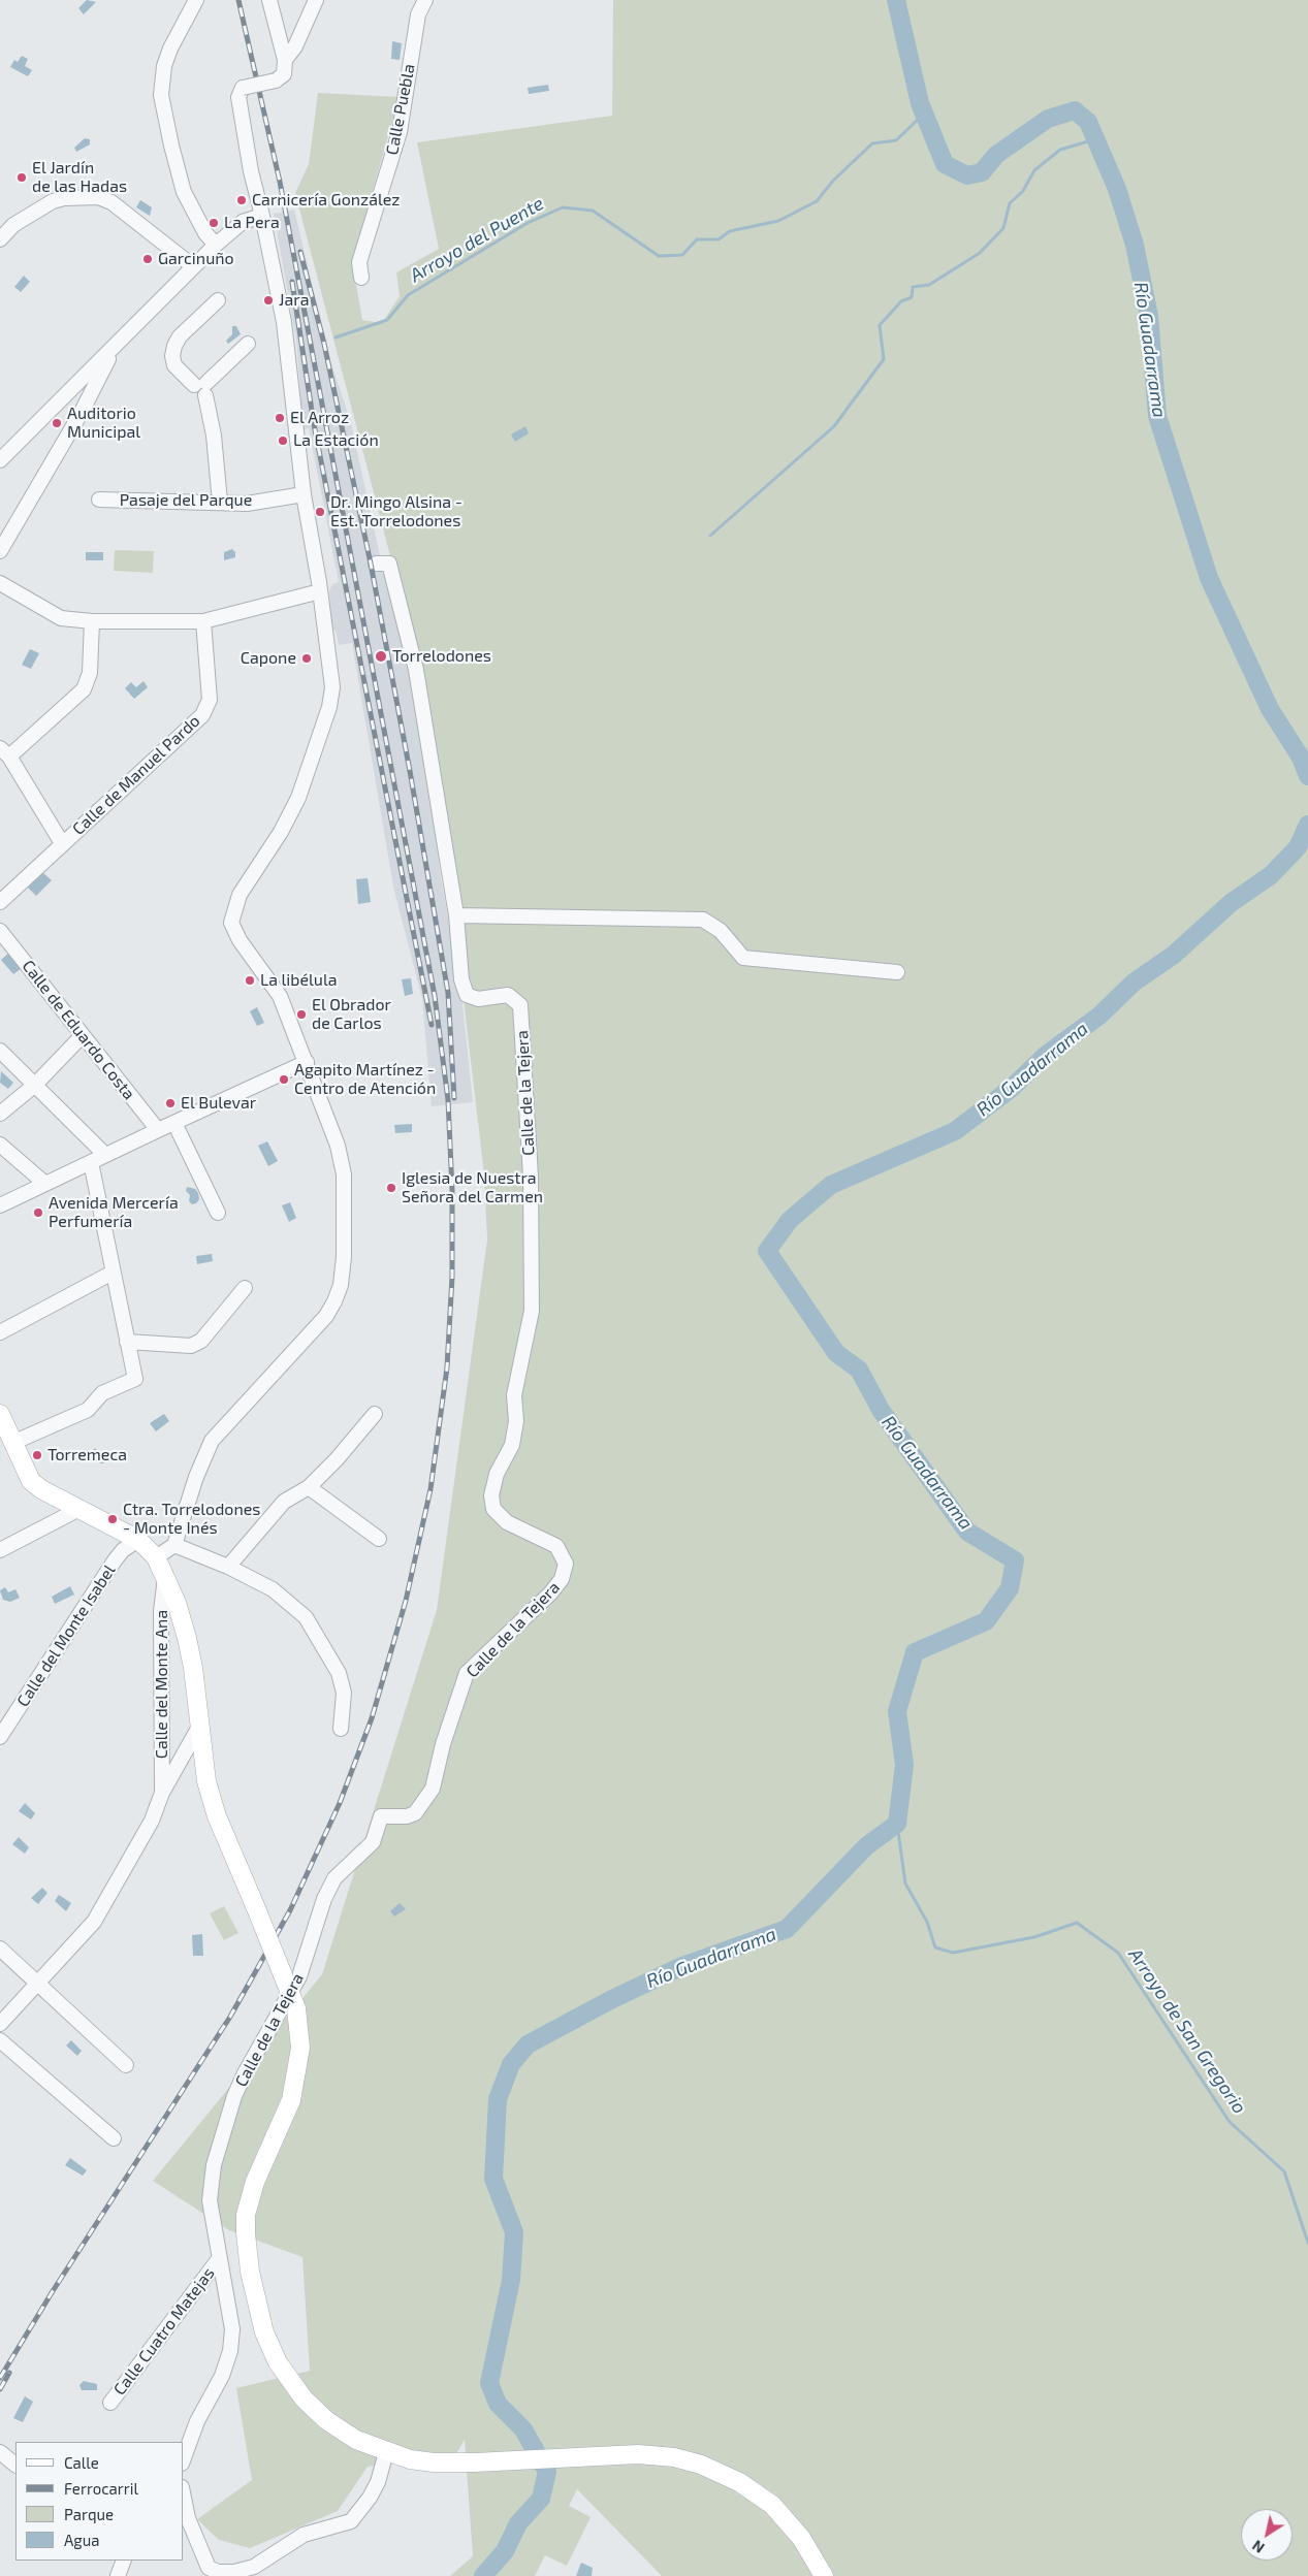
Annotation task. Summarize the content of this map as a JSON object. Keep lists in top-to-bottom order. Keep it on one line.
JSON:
{"streets":{"street":["Calle Puebla","Pasaje del Parque","Calle de Manuel Pardo","Calle de Eduardo Costa","Calle de la Tejera","Calle del Monte Isabel","Calle del Monte Ana","Calle Cuatro Matejas"]},"crossings":[["Calle de la Tejera","Calle Cuatro Matejas"]],"water":["Arroyo del Puente","Río Guadarrama","Arroyo de San Gregorio"],"places":["El Jardín de las Hadas","Carnicería González","La Pera","Garcinuño","Jara","El Arroz","Auditorio Municipal","La Estación","Dr. Mingo Alsina - Est. Torrelodones","Torrelodones","Capone","La libélula","El Obrador de Carlos","Agapito Martínez - Centro de Atención","El Bulevar","Iglesia de Nuestra Señora del Carmen","Avenida Mercería Perfumería","Torremeca","Ctra. Torrelodones - Monte Inés"],"legend":["Calle","Ferrocarril","Parque","Agua"],"north":"bottom left"}
